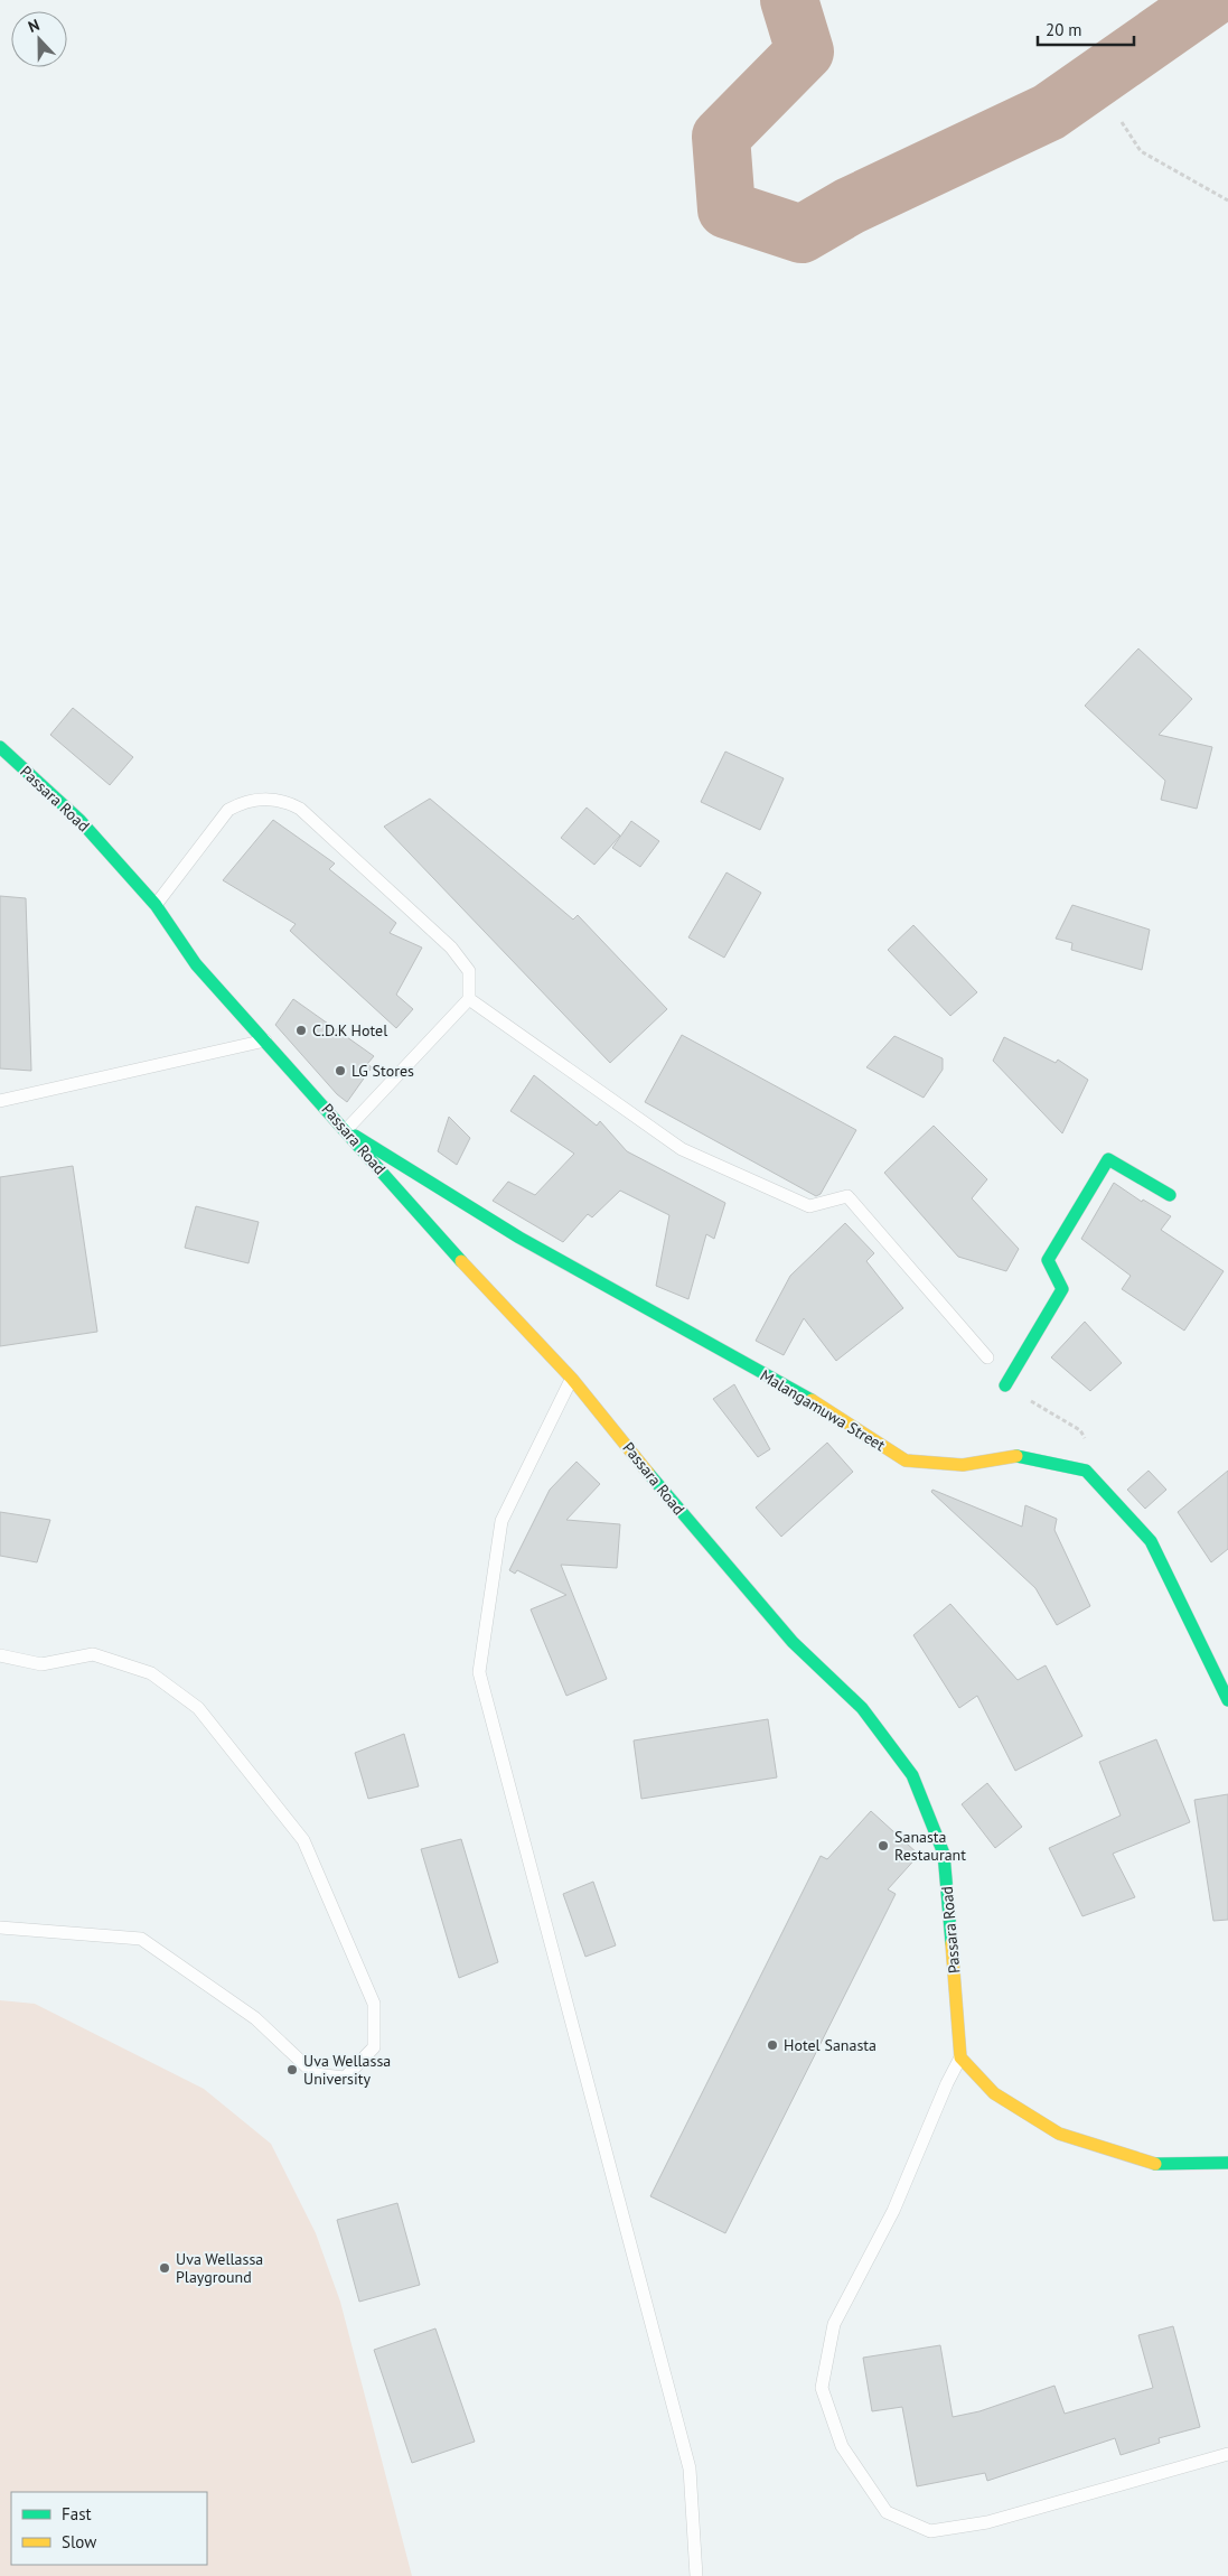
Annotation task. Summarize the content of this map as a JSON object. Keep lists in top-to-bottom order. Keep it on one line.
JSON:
{"streets":{"main road":["Passara Road","Malangamuwa Street"]},"crossings":[["Passara Road","Malangamuwa Street"]],"places":["C.D.K Hotel","LG Stores","Sanasta Restaurant","Hotel Sanasta","Uva Wellassa University","Uva Wellassa Playground"],"legend":["Fast","Slow"],"scale_bar":"20 m","north":"top"}
